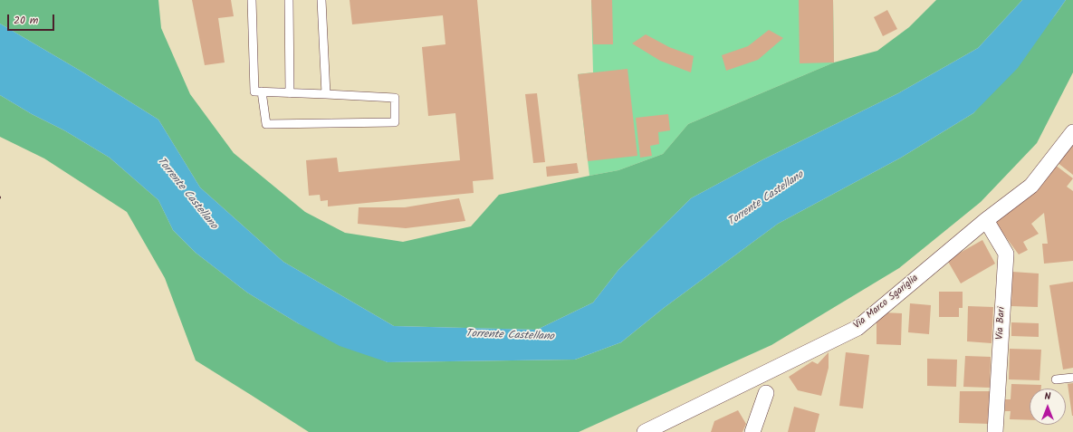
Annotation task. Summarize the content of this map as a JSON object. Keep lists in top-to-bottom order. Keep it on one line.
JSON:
{"streets":{"street":["Via Marco Sgariglia","Via Bari"]},"crossings":[["Via Marco Sgariglia","Via Bari"]],"water":["Torrente Castellano"],"scale_bar":"20 m","north":"top"}
